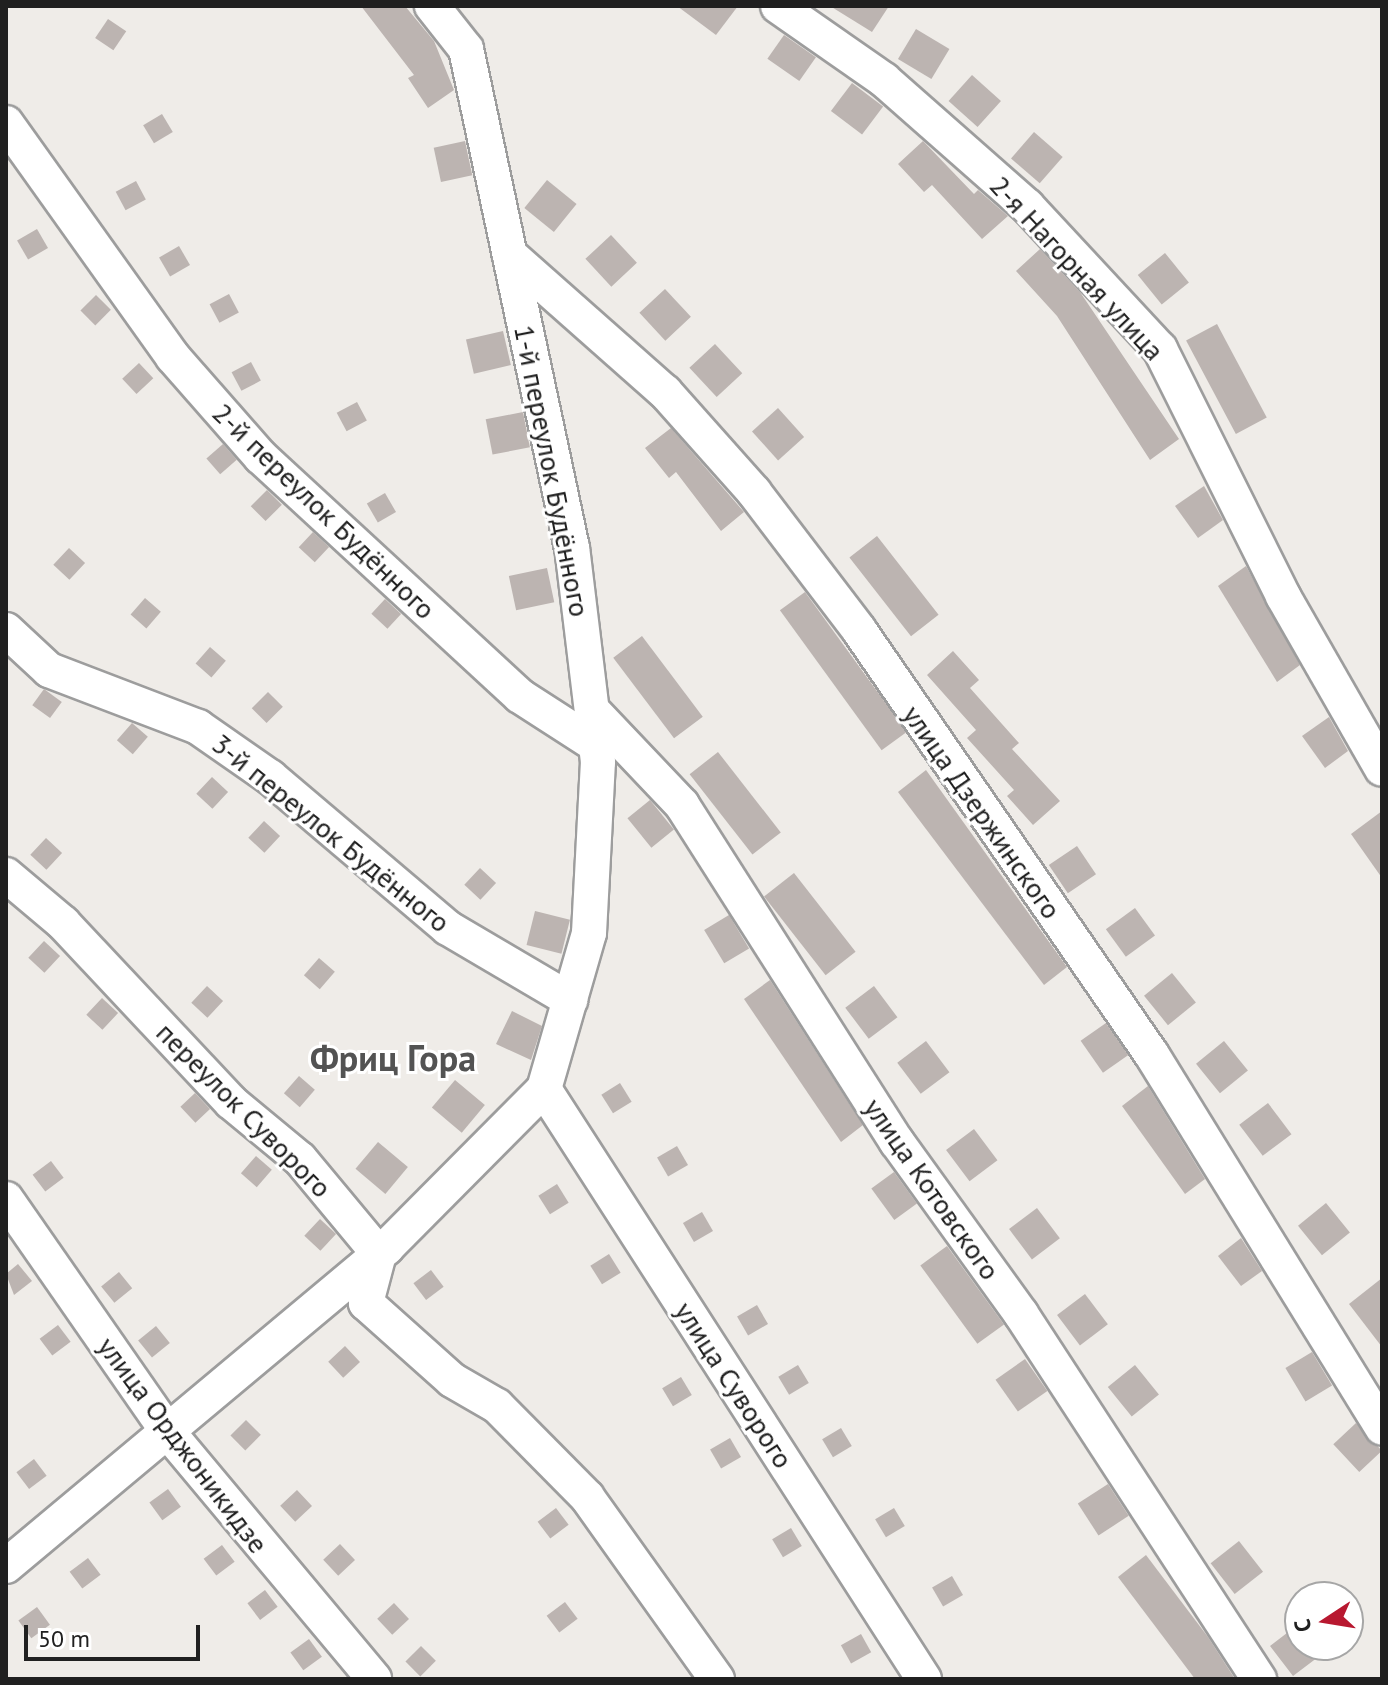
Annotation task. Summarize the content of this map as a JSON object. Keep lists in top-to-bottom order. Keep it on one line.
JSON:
{"streets":{"street":["2-я Нагорная улица","1-й переулок Будённого","2-й переулок Будённого","улица Дзержинского","3-й переулок Будённого","переулок Суворого","улица Котовского","улица Суворого","улица Орджоникидзе"]},"crossings":[["1-й переулок Будённого","2-й переулок Будённого"],["1-й переулок Будённого","улица Дзержинского"],["1-й переулок Будённого","3-й переулок Будённого"],["1-й переулок Будённого","улица Котовского"],["1-й переулок Будённого","улица Суворого"]],"districts":["Фриц Гора"],"scale_bar":"50 m","north":"left"}
